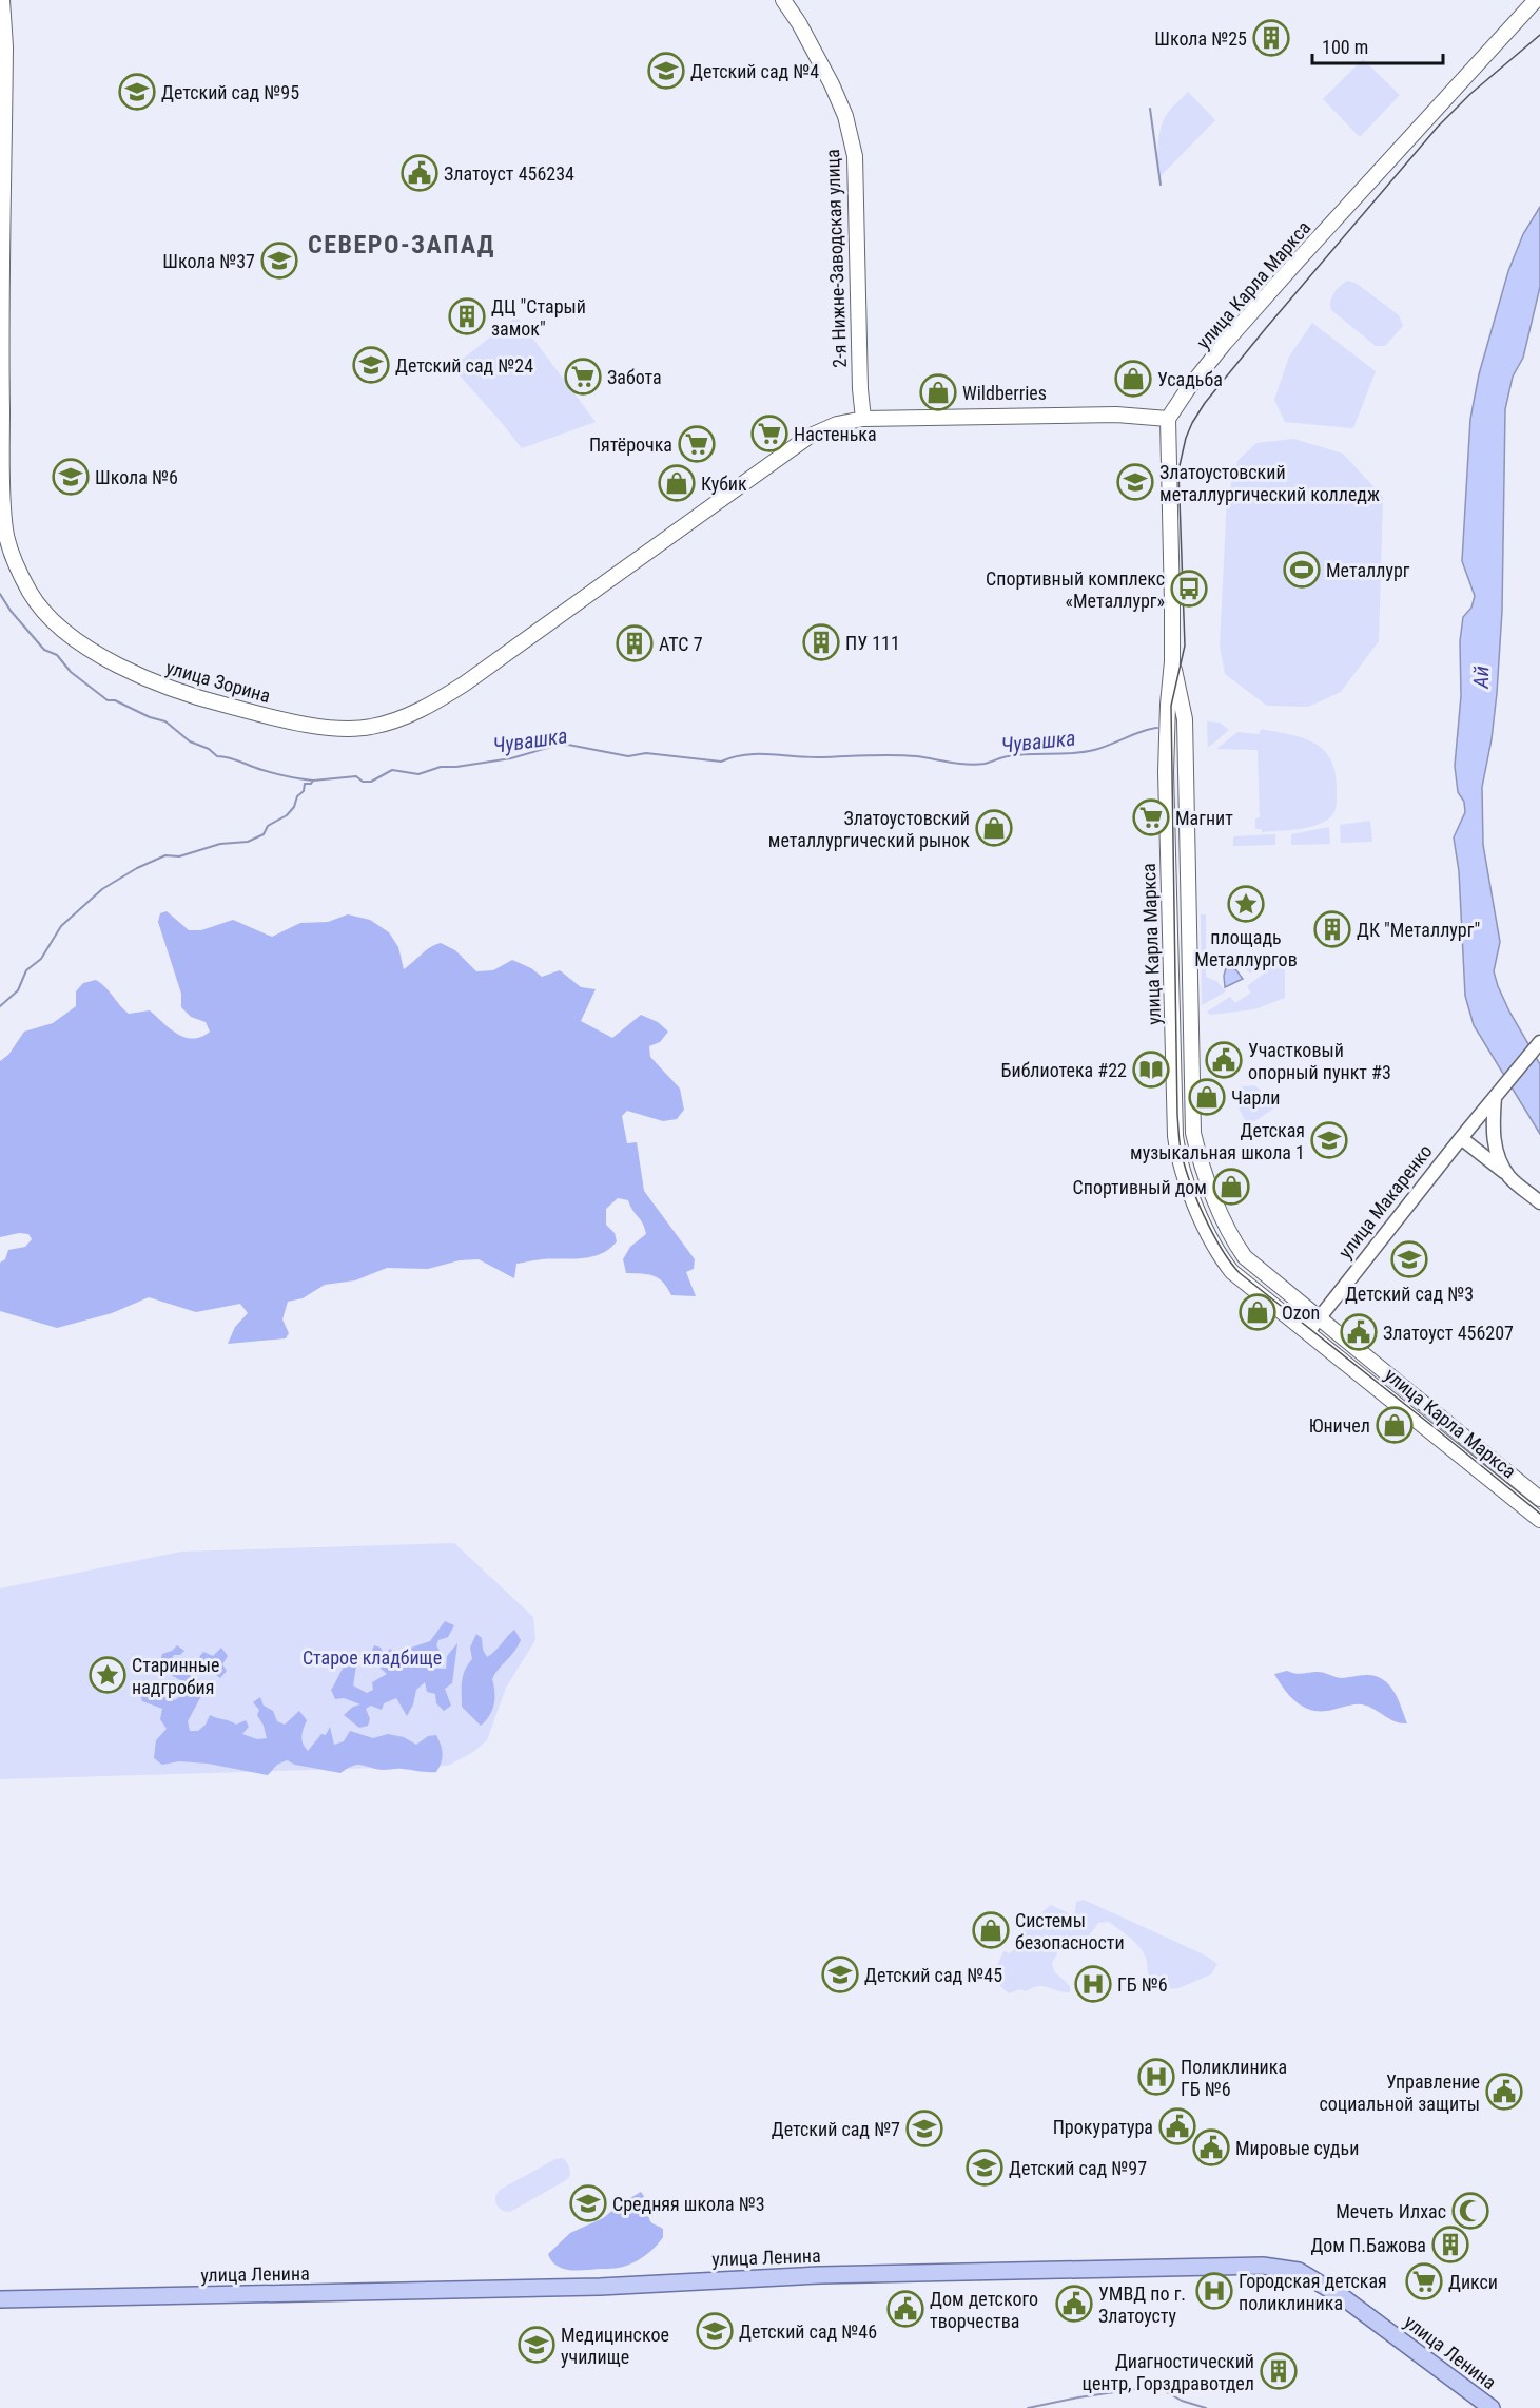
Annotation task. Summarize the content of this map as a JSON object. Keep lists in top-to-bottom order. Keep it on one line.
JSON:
{"streets":{"main road":["2-я Нижне-Заводская улица","улица Карла Маркса","улица Зорина","улица Ленина"],"street":["улица Макаренко"]},"crossings":[["2-я Нижне-Заводская улица","улица Зорина"],["улица Карла Маркса","улица Зорина"],["улица Карла Маркса","улица Макаренко"]],"districts":["СЕВЕРО-ЗАПАД"],"water":["Ай","Чувашка"],"parks":["Старое кладбище"],"places":{"building":["Школа №25","ДЦ \"Старый замок\"","ПУ 111","АТС 7","ДК \"Металлург\"","Дом П.Бажова","Диагностический центр, Горздравотдел"],"school or university":["Детский сад №4","Детский сад №95","Школа №37","Детский сад №24","Школа №6","Златоустовский металлургический колледж","Детская музыкальная школа 1","Детский сад №3","Детский сад №45","Детский сад №7","Детский сад №97","Средняя школа №3","Детский сад №46","Медицинское училище"],"public building":["Златоуст 456234","Участковый опорный пункт #3","Златоуст 456207","Управление социальной защиты","Прокуратура","Мировые судьи","УМВД по г. Златоусту","Дом детского творчества"],"supermarket":["Забота","Настенька","Пятёрочка","Магнит","Дикси"],"shop":["Усадьба","Wildberries","Кубик","Златоустовский металлургический рынок","Чарли","Спортивный дом","Ozon","Юничел","Системы безопасности"],"sports":["Металлург"],"bus stop":["Спортивный комплекс «Металлург»"],"place":["площадь Металлургов","Старинные надгробия"],"library":["Библиотека #22"],"hospital":["ГБ №6","Поликлиника ГБ №6","Городская детская поликлиника"],"mosque":["Мечеть Илхас"]},"scale_bar":"100 m"}
